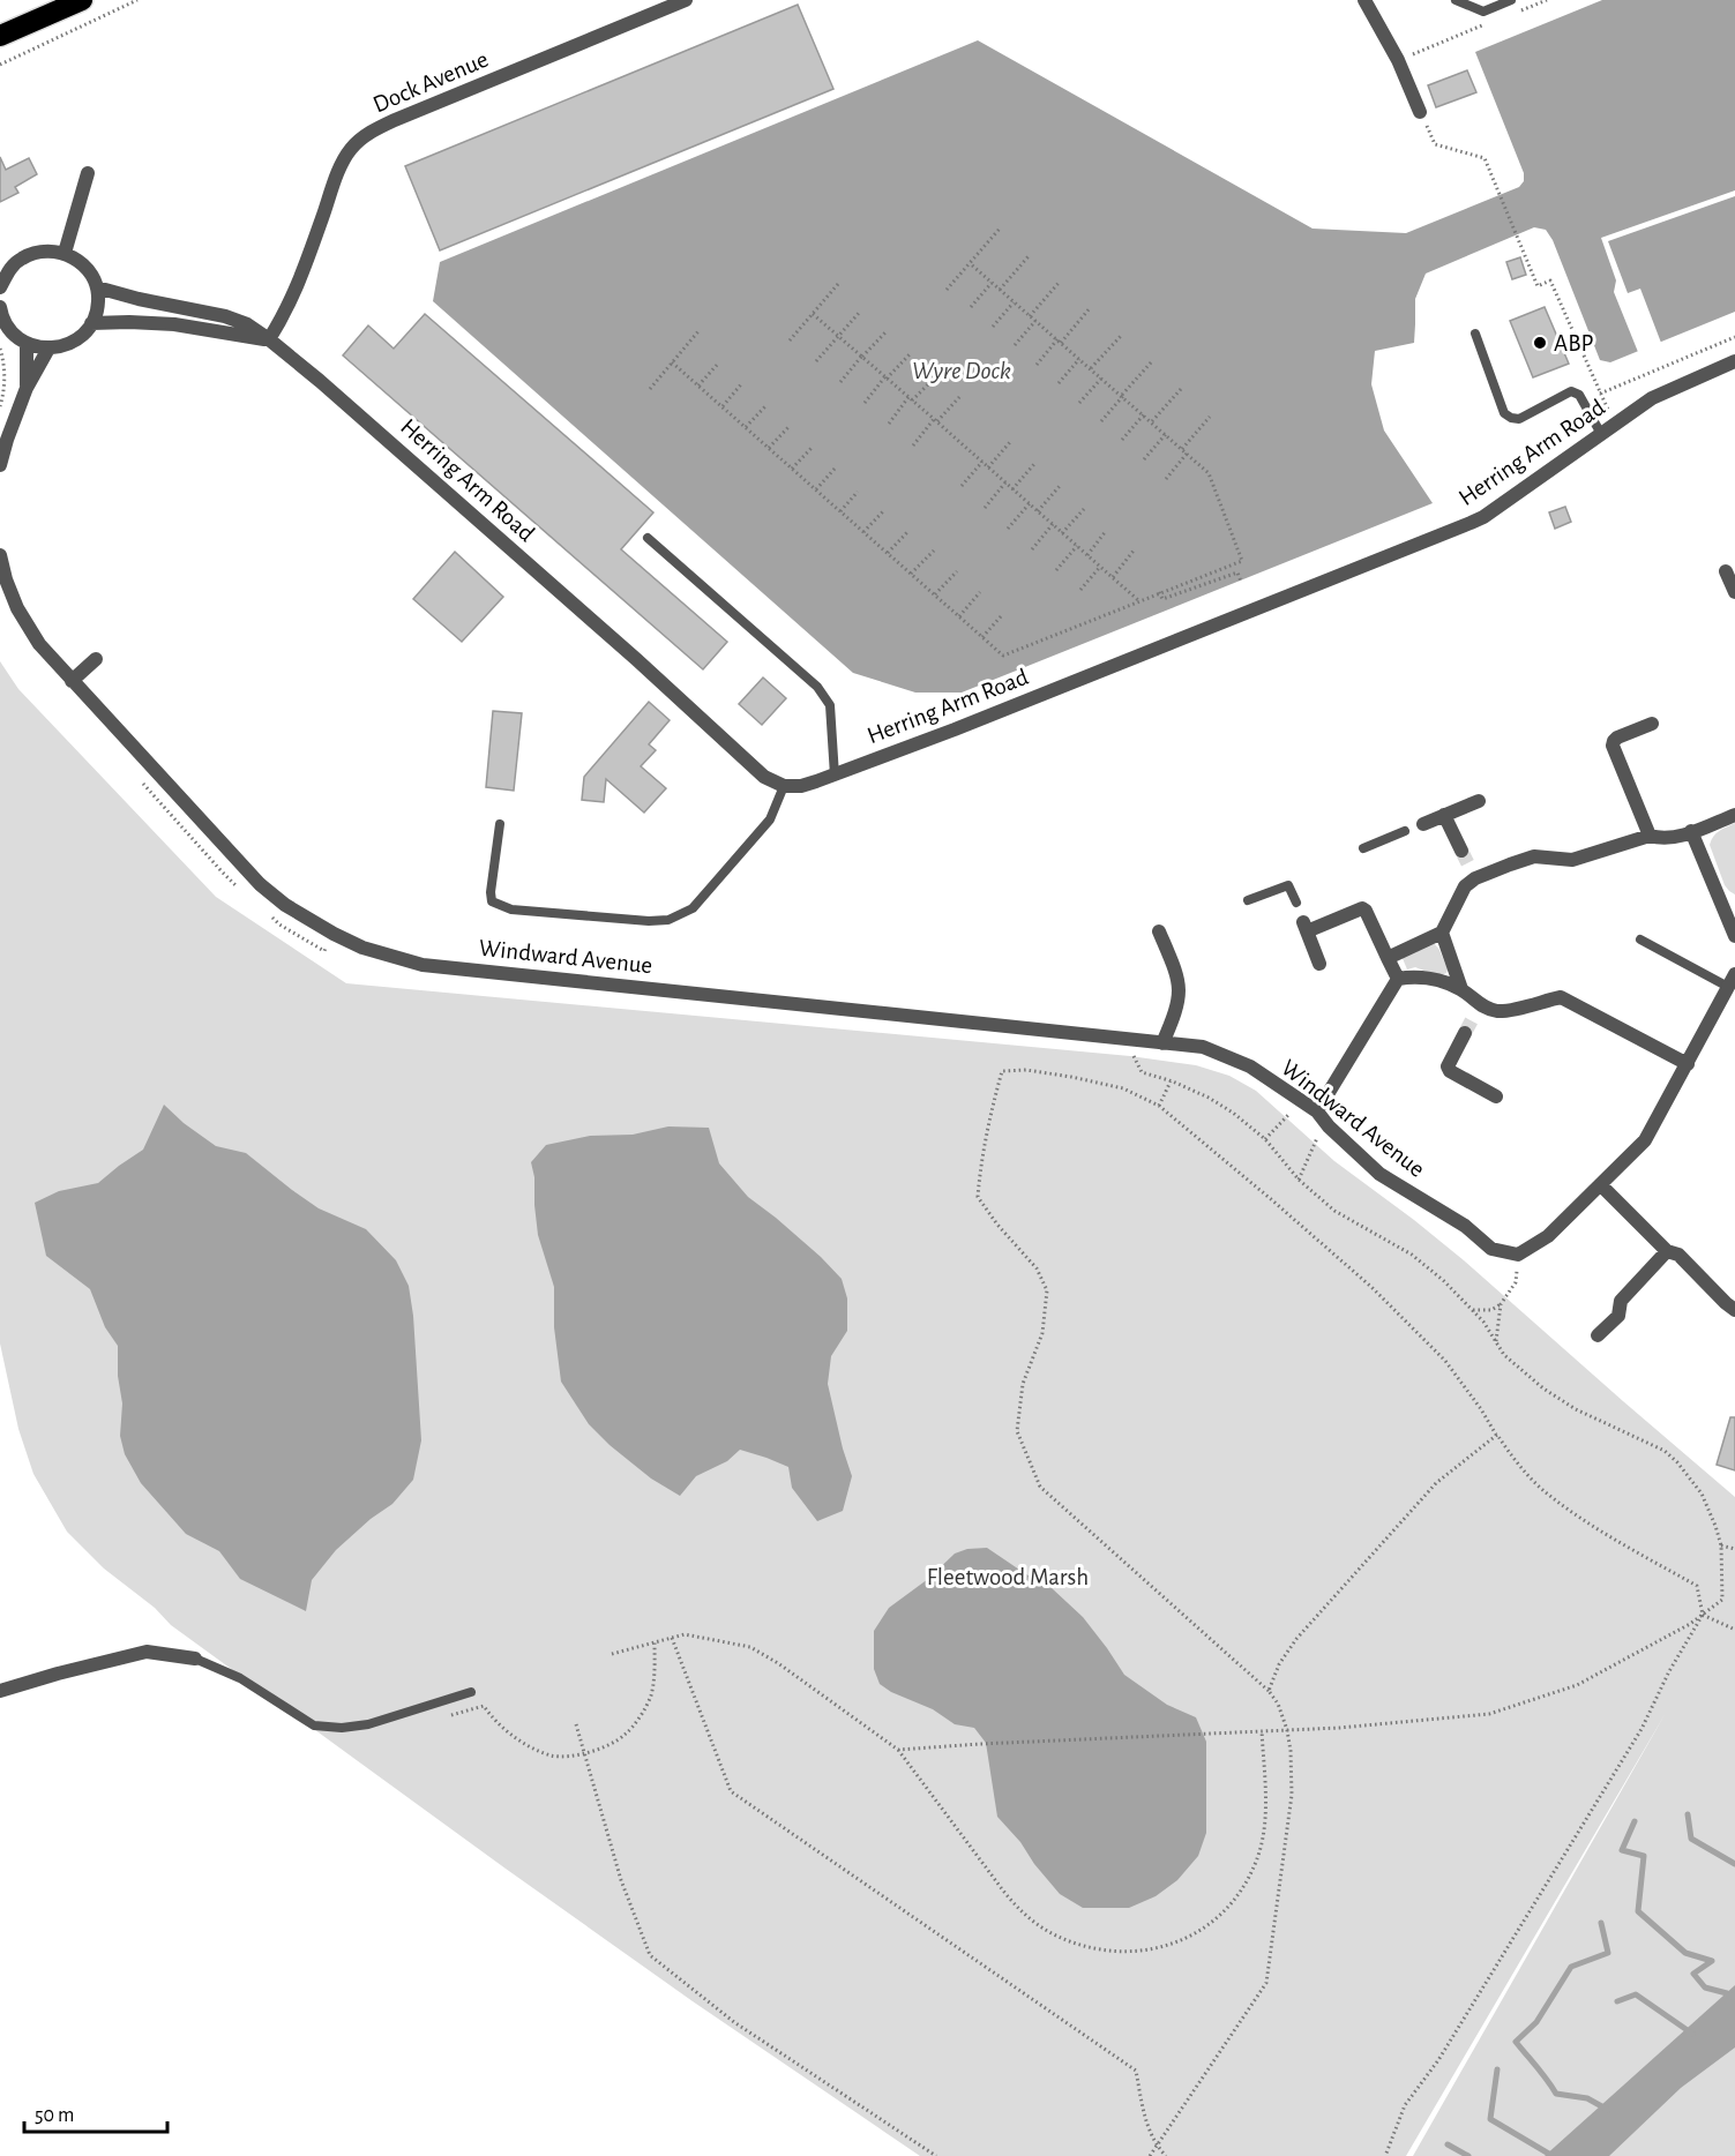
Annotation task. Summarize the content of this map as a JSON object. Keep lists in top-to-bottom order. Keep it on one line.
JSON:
{"streets":{"street":["Dock Avenue","Herring Arm Road","Windward Avenue"]},"crossings":[["Dock Avenue","Herring Arm Road"]],"water":["Wyre Dock"],"parks":["Fleetwood Marsh"],"places":["ABP"],"scale_bar":"50 m"}
